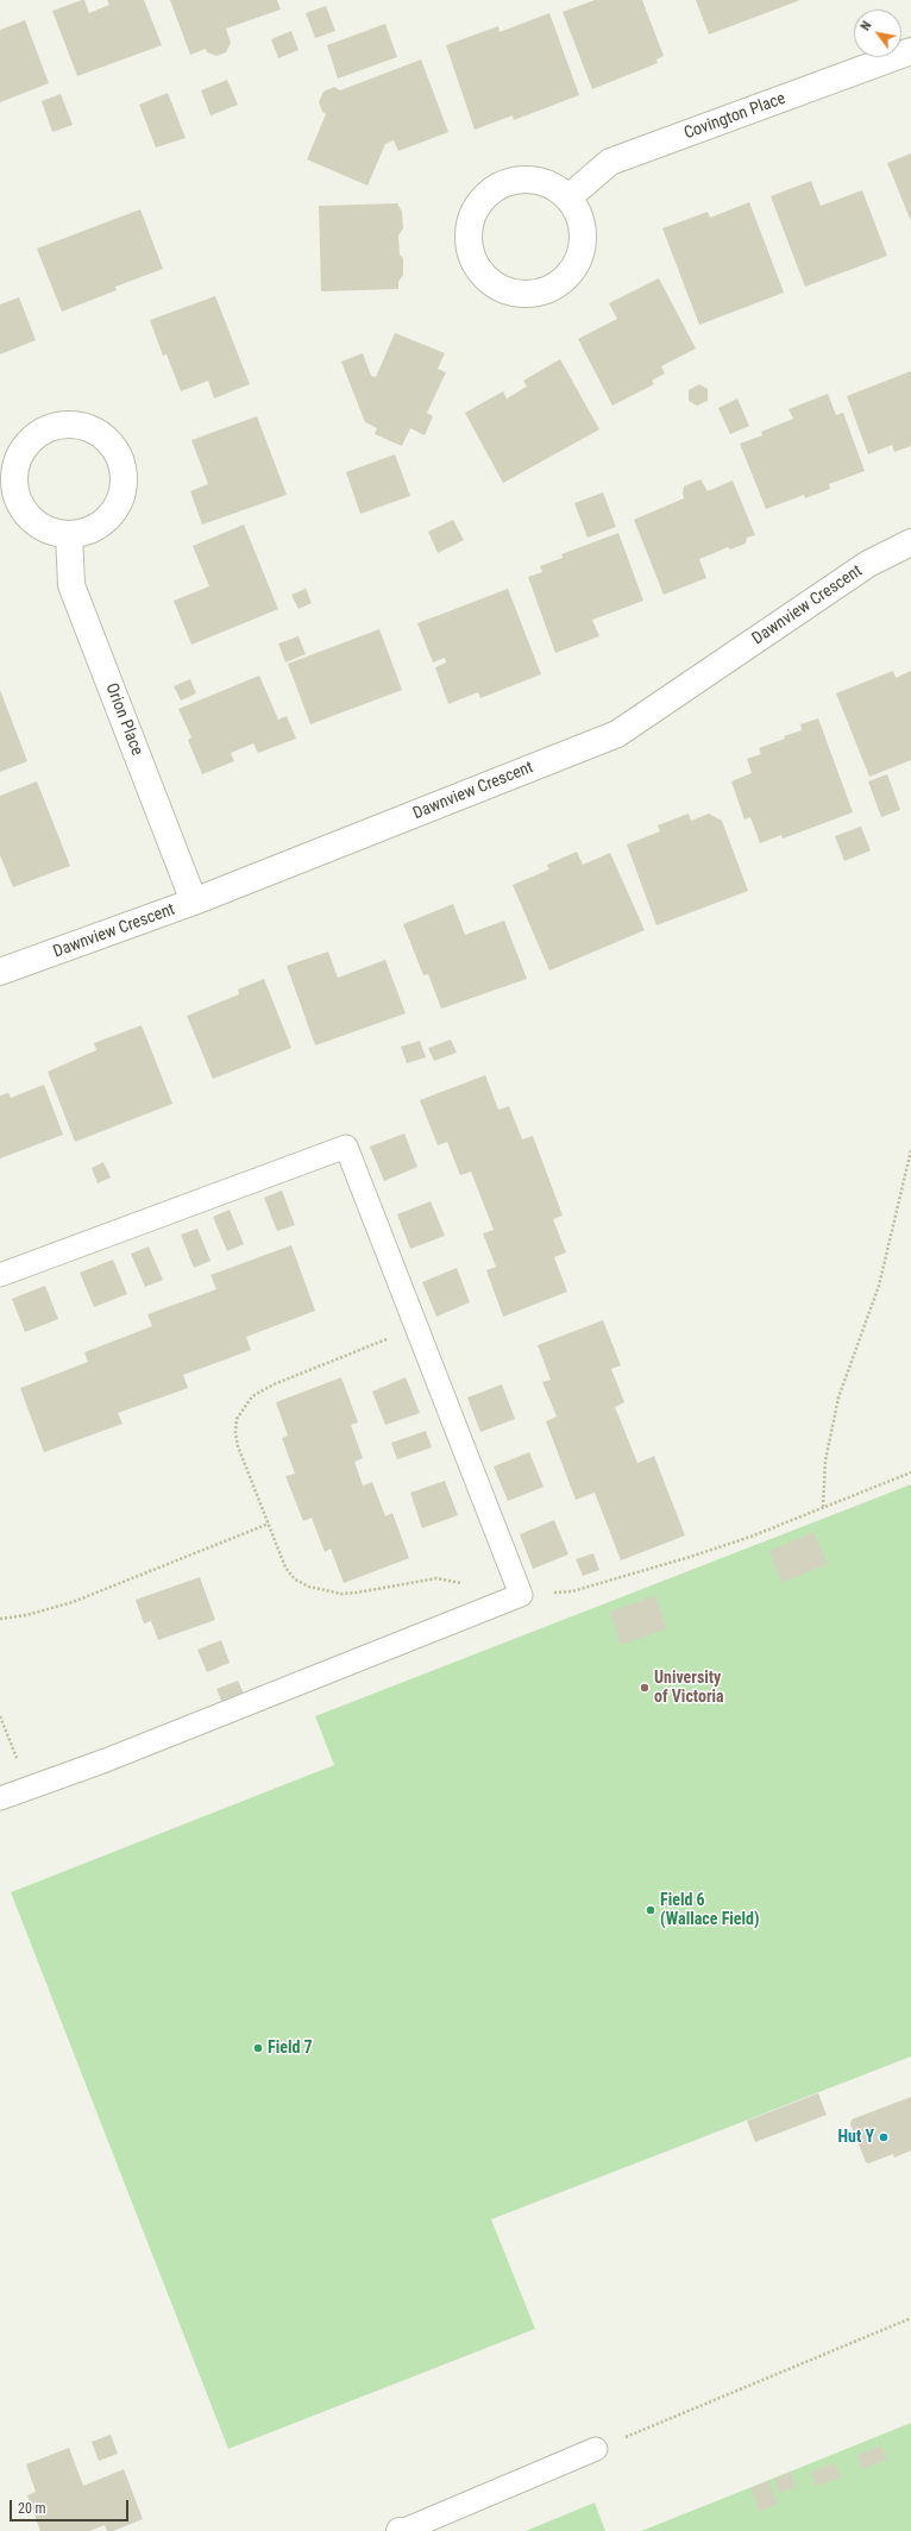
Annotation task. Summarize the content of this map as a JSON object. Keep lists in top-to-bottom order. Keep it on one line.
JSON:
{"streets":{"street":["Covington Place","Dawnview Crescent","Orion Place"]},"crossings":[["Dawnview Crescent","Orion Place"]],"places":["University of Victoria","Field 6 (Wallace Field)","Field 7","Hut Y"],"scale_bar":"20 m","north":"top left"}
